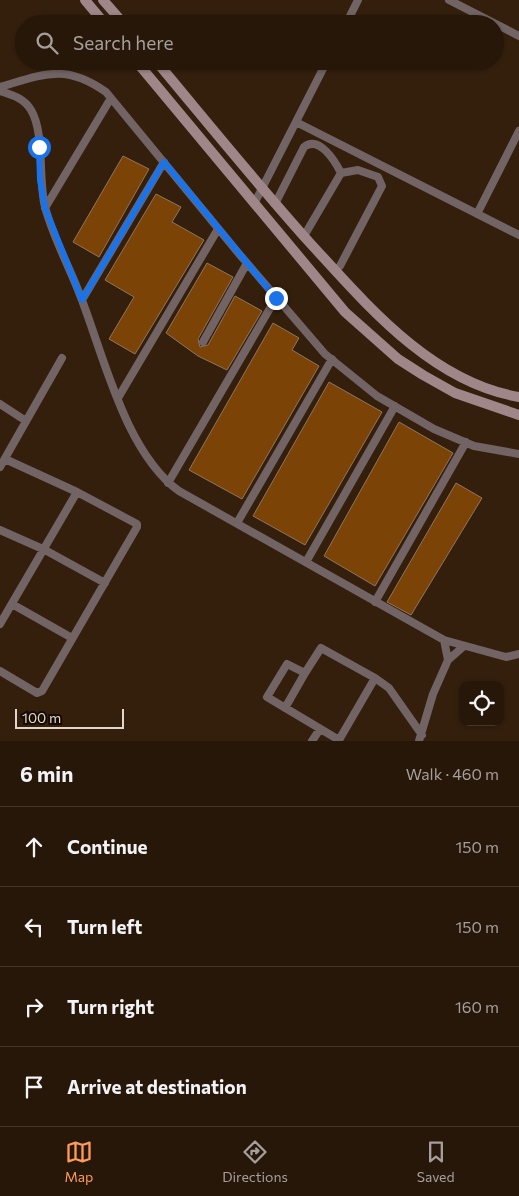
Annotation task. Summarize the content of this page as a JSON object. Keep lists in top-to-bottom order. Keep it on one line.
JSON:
{"scale_bar":"100 m","page":{"search":"Search here","scale":"100 m","heading":["6 min","Walk · 460 m"],"list":[["Continue","150 m"],["Turn left","150 m"],["Turn right","160 m"],"Arrive at destination"],"nav":["Map","Directions","Saved"]}}
